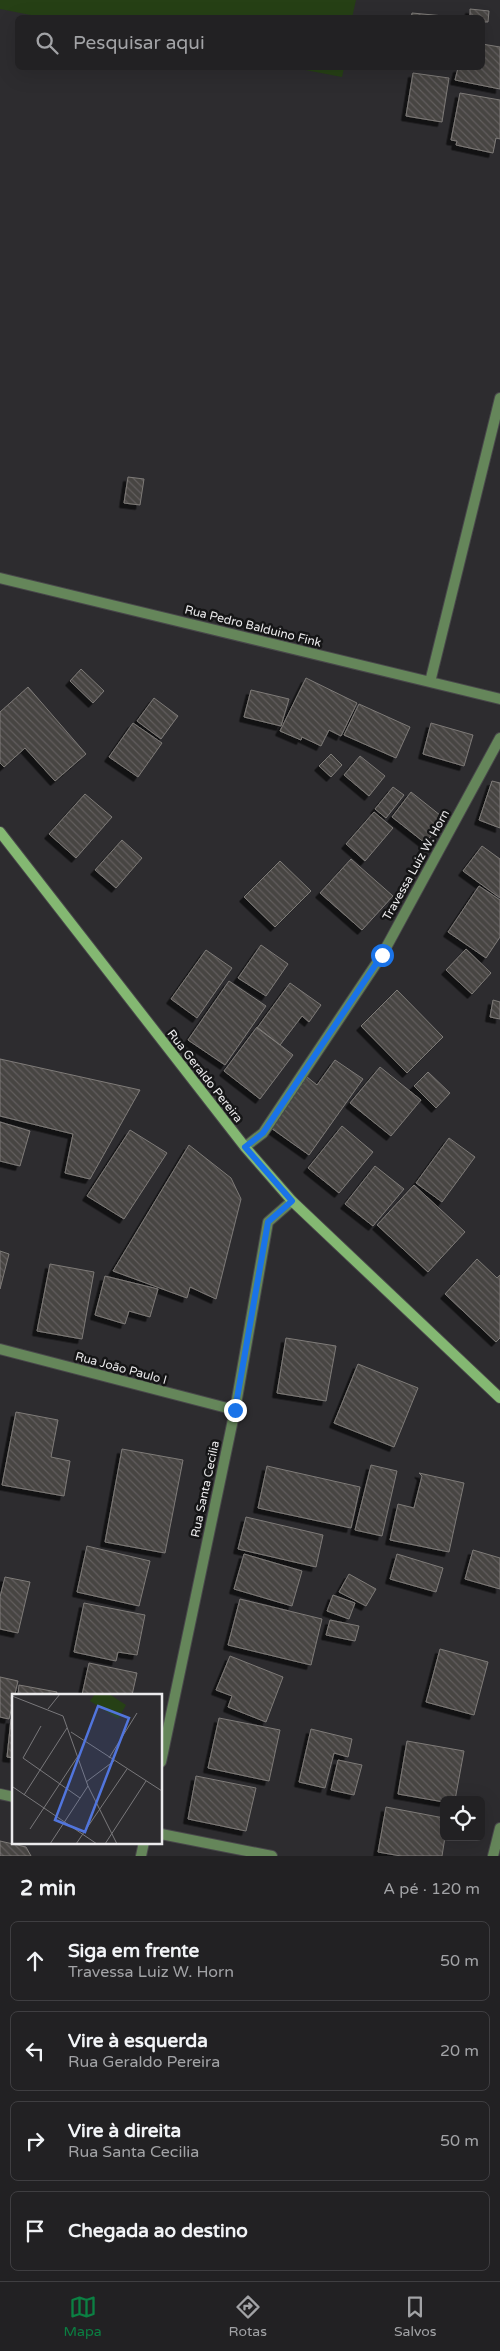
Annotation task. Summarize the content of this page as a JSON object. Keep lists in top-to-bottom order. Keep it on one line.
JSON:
{"streets":{"main road":["Rua Geraldo Pereira"],"street":["Rua Pedro Balduino Fink","Travessa Luiz W. Horn","Rua João Paulo I","Rua Santa Cecilia"]},"crossings":[["Travessa Luiz W. Horn","Rua Geraldo Pereira"],["Rua Geraldo Pereira","Rua Santa Cecilia"],["Rua João Paulo I","Rua Santa Cecilia"]],"page":{"search":"Pesquisar aqui","heading":["2 min","A pé · 120 m"],"list":[["Siga em frente","Travessa Luiz W. Horn","50 m"],["Vire à esquerda","Rua Geraldo Pereira","20 m"],["Vire à direita","Rua Santa Cecilia","50 m"],"Chegada ao destino"],"nav":["Mapa","Rotas","Salvos"]}}
